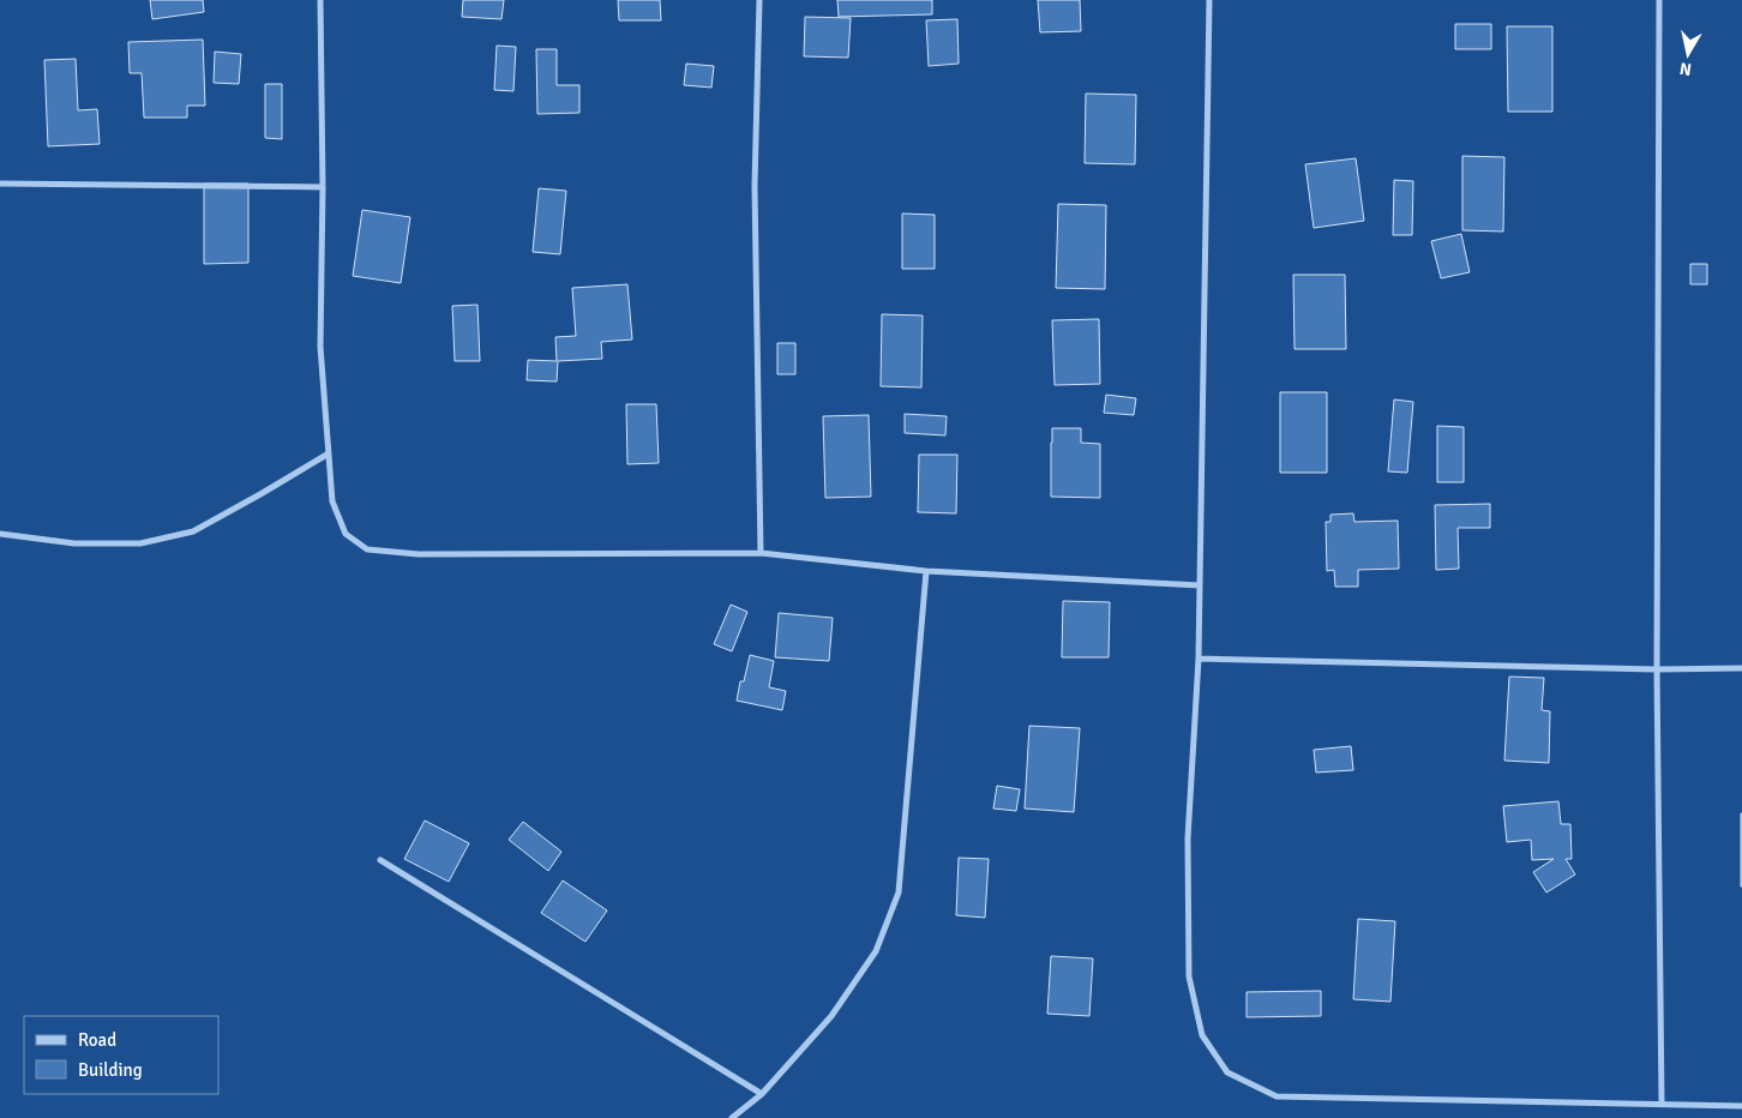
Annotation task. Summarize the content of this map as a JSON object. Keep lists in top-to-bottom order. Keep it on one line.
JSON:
{"legend":["Road","Building"],"north":"bottom"}
